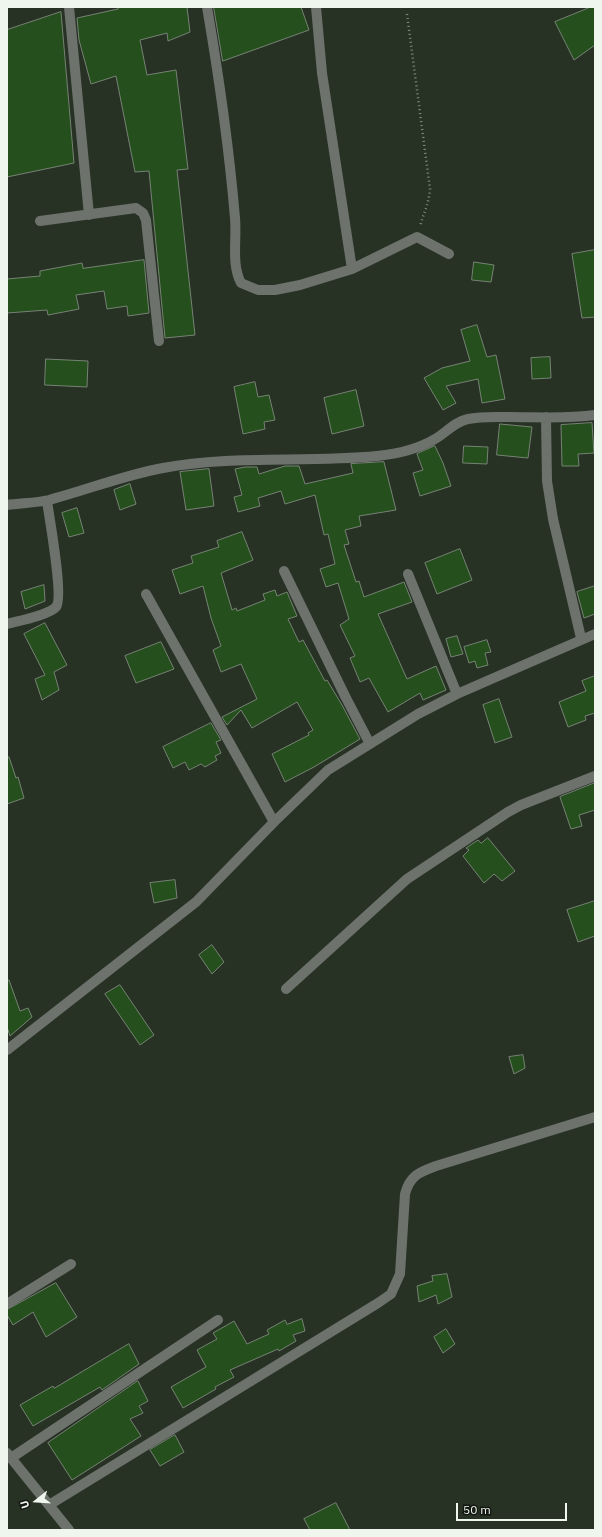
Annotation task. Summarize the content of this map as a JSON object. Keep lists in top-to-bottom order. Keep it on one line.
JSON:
{"scale_bar":"50 m","north":"left"}
